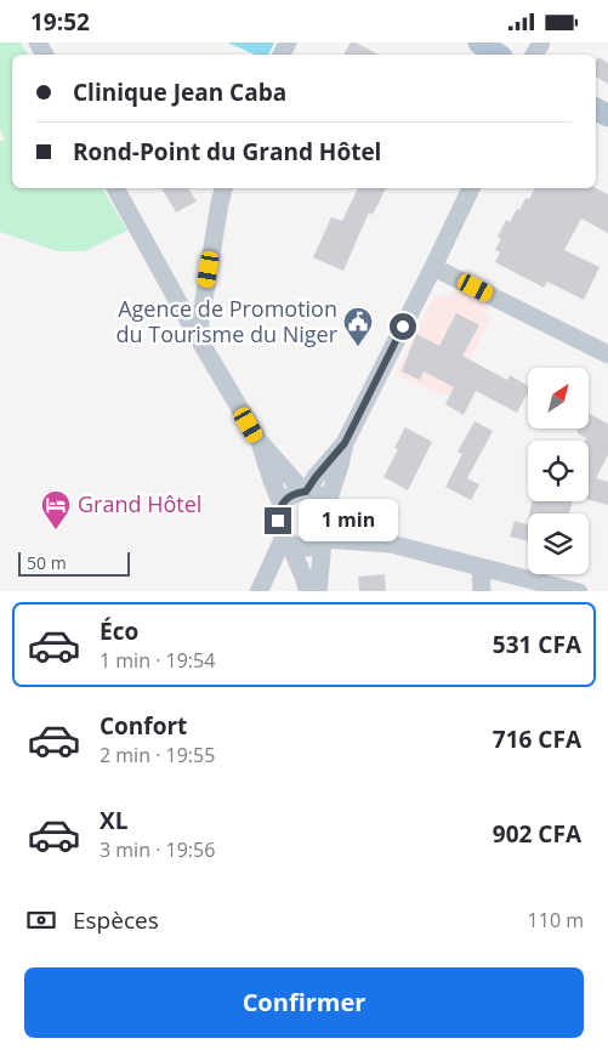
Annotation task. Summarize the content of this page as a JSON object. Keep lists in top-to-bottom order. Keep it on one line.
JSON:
{"places":{"public building":["Agence de Promotion du Tourisme du Niger"],"hotel":["Grand Hôtel"]},"scale_bar":"50 m","north":"top right","page":{"status":"19:52","banner":["Clinique Jean Caba","Rond-Point du Grand Hôtel"],"bubble":"1 min","scale":"50 m","list":[{"name":"Éco","note":"1 min · 19:54","value":"531 CFA"},{"name":"Confort","note":"2 min · 19:55","value":"716 CFA"},{"name":"XL","note":"3 min · 19:56","value":"902 CFA"}],"pay":["Espèces","110 m"],"buttons":"Confirmer"}}
